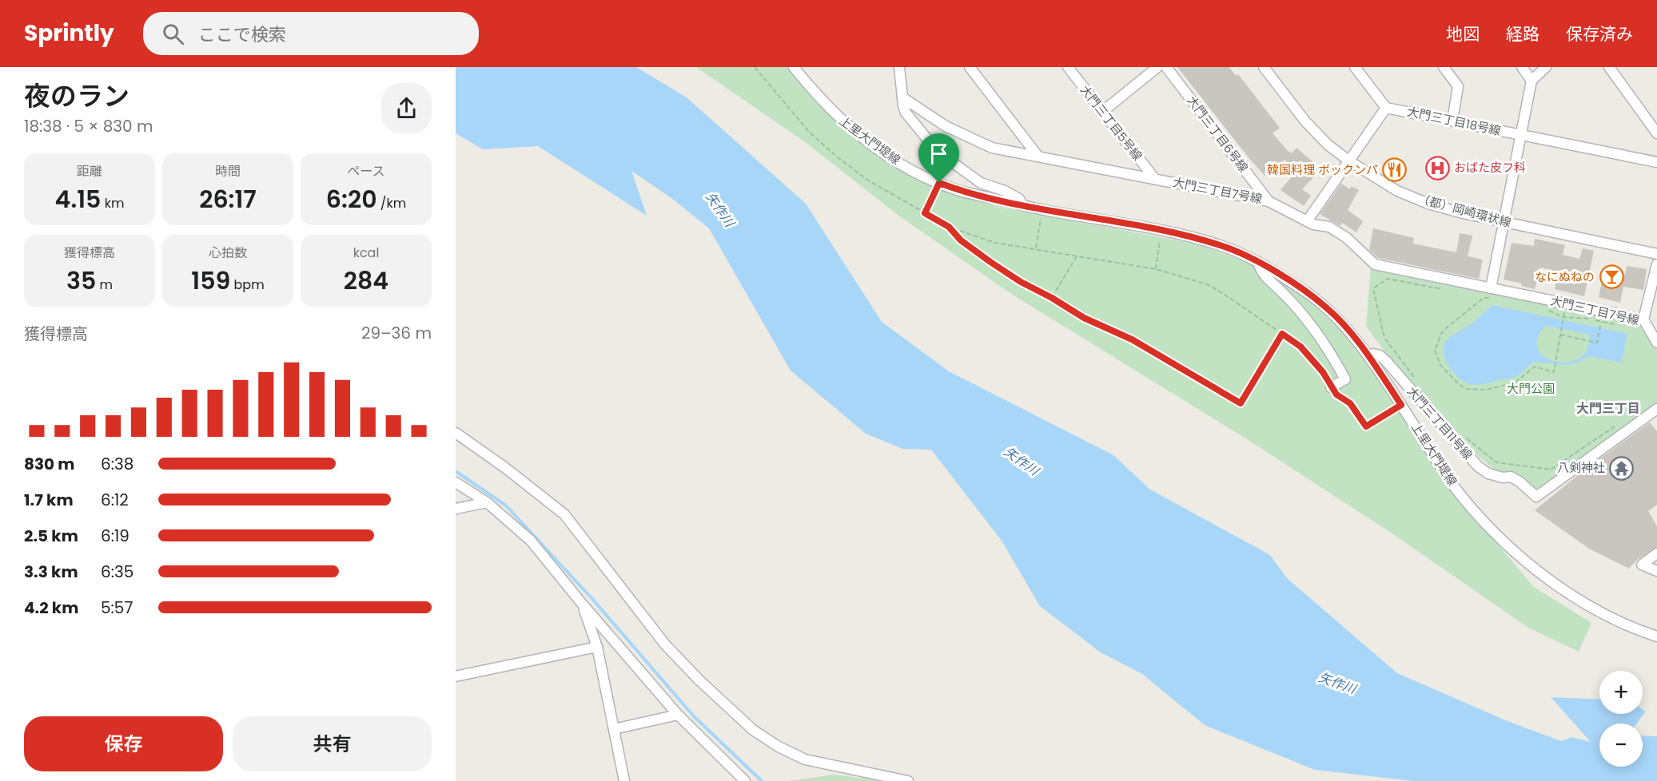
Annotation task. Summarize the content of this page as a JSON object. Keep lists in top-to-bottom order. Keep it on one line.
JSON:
{"streets":{"street":["大門三丁目18号線","大門三丁目5号線","大門三丁目6号線","上里大門堤線","大門三丁目7号線","（都）岡崎環状線","大門三丁目11号線"]},"crossings":[["大門三丁目5号線","大門三丁目7号線"],["大門三丁目6号線","大門三丁目7号線"],["上里大門堤線","大門三丁目11号線"]],"districts":["大門三丁目"],"water":["矢作川"],"parks":["大門公園"],"places":{"hospital":["おばた皮フ科"],"restaurant":["韓国料理 ボックンパ"],"bar":["なにぬねの"],"temple":["八剣神社"]},"page":{"header":"Sprintly","search":"ここで検索","nav":["地図","経路","保存済み"],"heading":["夜のラン","18:38 · 5 × 830 m"],"stats":[["距離","4.15 km"],["時間","26:17"],["ペース","6:20 /km"],["獲得標高","35 m"],["心拍数","159 bpm"],["kcal","284"]],"chart":["獲得標高","29–36 m"],"list":[{"name":"830 m","note":"6:38"},{"name":"1.7 km","note":"6:12"},{"name":"2.5 km","note":"6:19"},{"name":"3.3 km","note":"6:35"},{"name":"4.2 km","note":"5:57"}],"map_buttons":["+","−"],"buttons":["保存","共有"]}}
